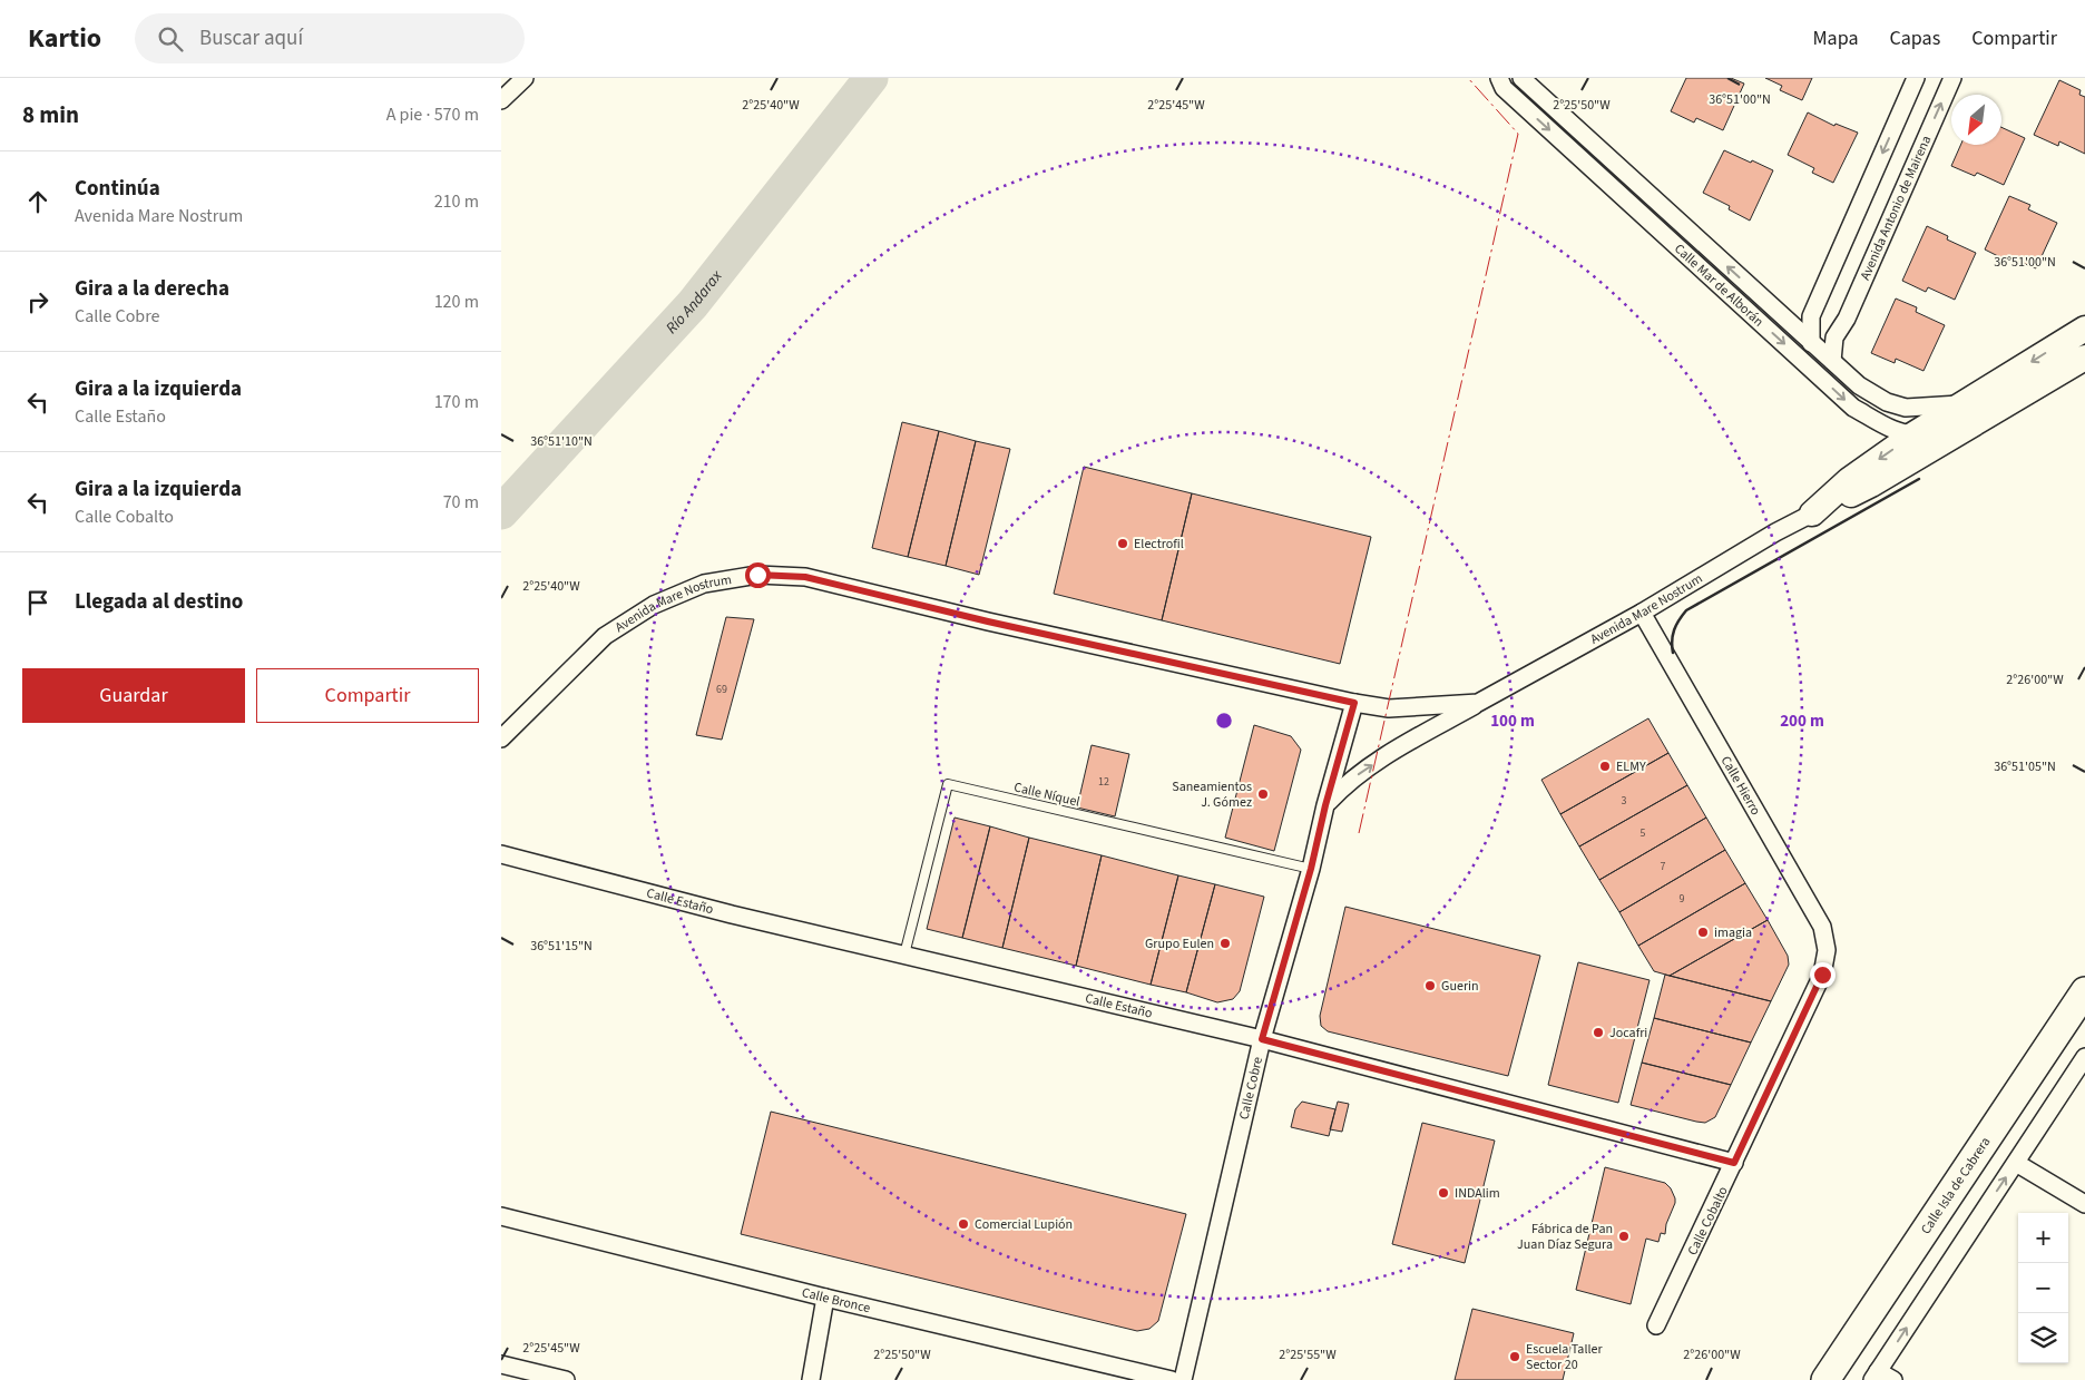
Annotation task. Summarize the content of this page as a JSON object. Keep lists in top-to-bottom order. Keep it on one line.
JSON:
{"streets":{"main road":["Calle Isla de Cabrera"],"street":["Avenida Antonio de Mairena","Calle Mar de Alborán","Avenida Mare Nostrum","Calle Hierro","Calle Estaño","Calle Cobre","Calle Cobalto","Calle Bronce"],"lane":["Calle Níquel"]},"crossings":[["Avenida Antonio de Mairena","Calle Mar de Alborán"],["Calle Mar de Alborán","Avenida Mare Nostrum"],["Avenida Mare Nostrum","Calle Hierro"],["Avenida Mare Nostrum","Calle Cobre"],["Calle Hierro","Calle Cobalto"],["Calle Níquel","Calle Estaño"],["Calle Níquel","Calle Cobre"],["Calle Estaño","Calle Cobre"],["Calle Estaño","Calle Cobalto"]],"water":["Río Andarax"],"places":["Electrofil","ELMY","Saneamientos J. Gómez","imagia","Grupo Eulen","Guerin","Jocafri","INDAlim","Comercial Lupión","Fábrica de Pan Juan Díaz Segura","Escuela Taller Sector 20"],"house_numbers":["69","12","3","5","7","9"],"north":"bottom left","page":{"header":"Kartio","search":"Buscar aquí","nav":["Mapa","Capas","Compartir"],"heading":["8 min","A pie · 570 m"],"list":[["Continúa","Avenida Mare Nostrum","210 m"],["Gira a la derecha","Calle Cobre","120 m"],["Gira a la izquierda","Calle Estaño","170 m"],["Gira a la izquierda","Calle Cobalto","70 m"],"Llegada al destino"],"buttons":["Guardar","Compartir"],"map_buttons":["+","−"]},"coordinates":["36°51'00\"N","2°25'40\"W","2°25'45\"W","2°25'50\"W","36°51'10\"N","2°26'00\"W","36°51'05\"N","36°51'15\"N","2°25'55\"W"],"rings":["100 m","200 m"]}
